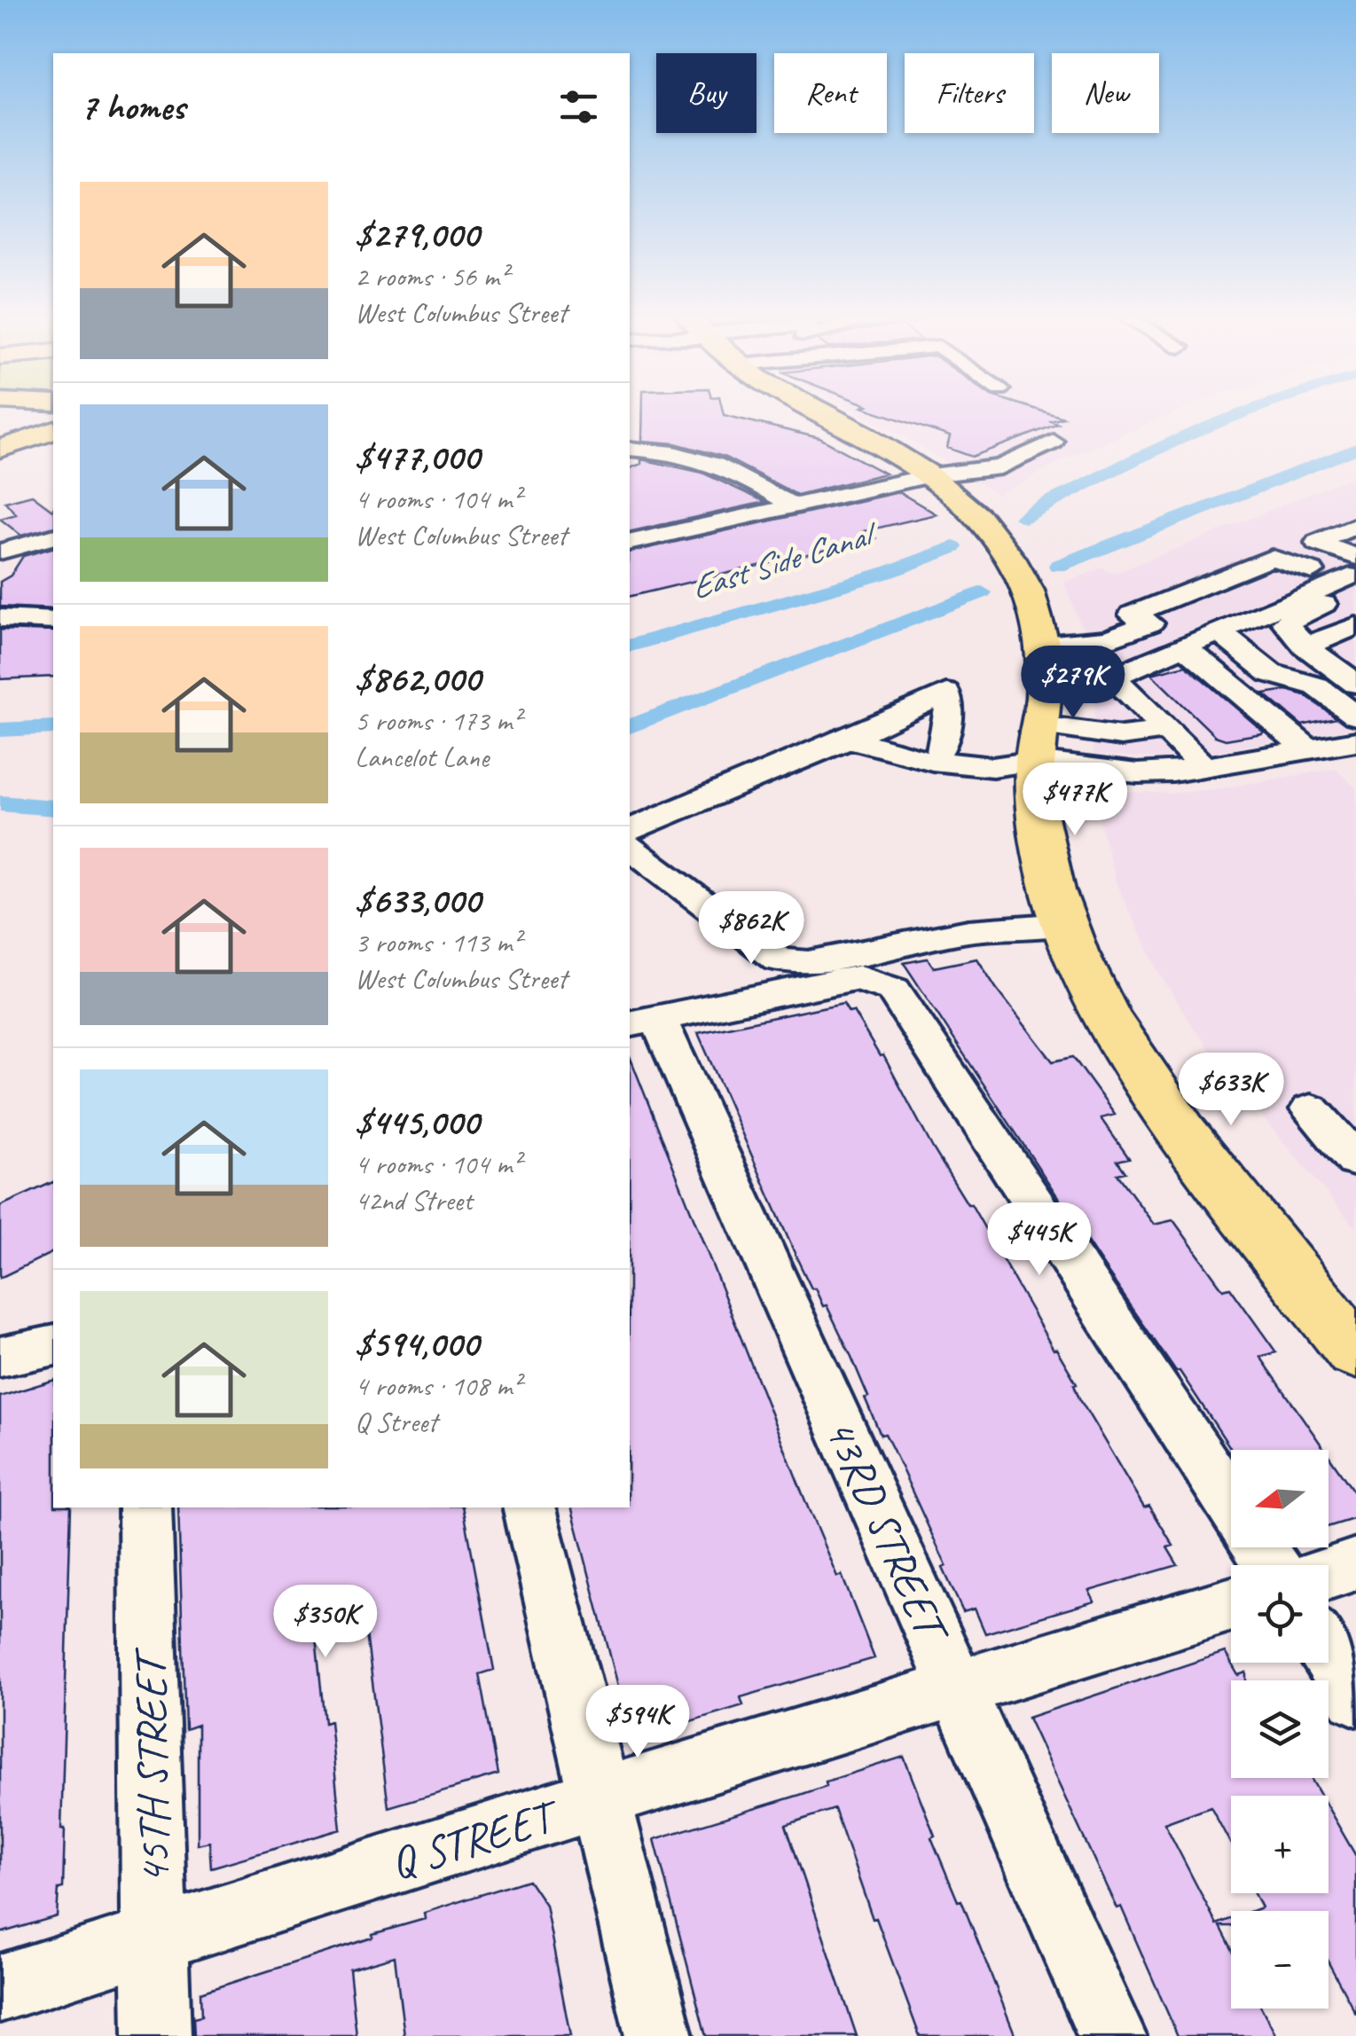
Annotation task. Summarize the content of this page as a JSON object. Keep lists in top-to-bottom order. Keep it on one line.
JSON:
{"streets":{"street":["43RD STREET","45TH STREET","Q STREET"]},"crossings":[["43RD STREET","Q STREET"],["45TH STREET","Q STREET"]],"water":["East Side Canal"],"north":"left","page":{"chip":["Buy","Rent","Filters","New"],"heading":"7 homes","list":[{"name":"$279,000","note":"2 rooms · 56 m² · West Columbus Street"},{"name":"$477,000","note":"4 rooms · 104 m² · West Columbus Street"},{"name":"$862,000","note":"5 rooms · 173 m² · Lancelot Lane"},{"name":"$633,000","note":"3 rooms · 113 m² · West Columbus Street"},{"name":"$445,000","note":"4 rooms · 104 m² · 42nd Street"},{"name":"$594,000","note":"4 rooms · 108 m² · Q Street"}],"price":["$279K","$477K","$862K","$633K","$445K","$350K","$594K"],"map_buttons":["+","−"]}}
